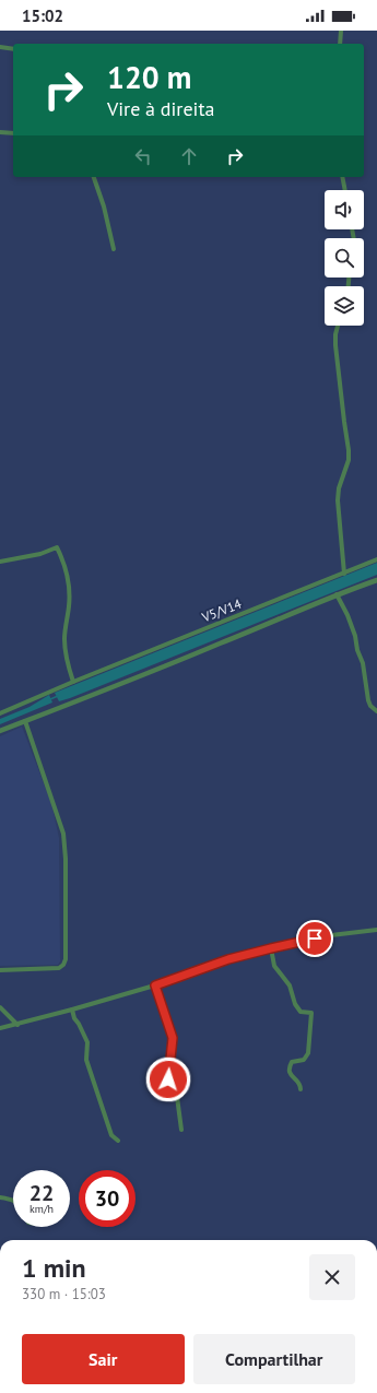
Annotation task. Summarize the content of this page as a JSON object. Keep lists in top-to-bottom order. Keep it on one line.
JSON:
{"streets":{"street":["V5/V14"]},"page":{"status":"15:02","turn":["120 m","Vire à direita"],"speed":"22 km/h","limit":"30","heading":["1 min","330 m · 15:03"],"buttons":["Sair","Compartilhar"]}}
